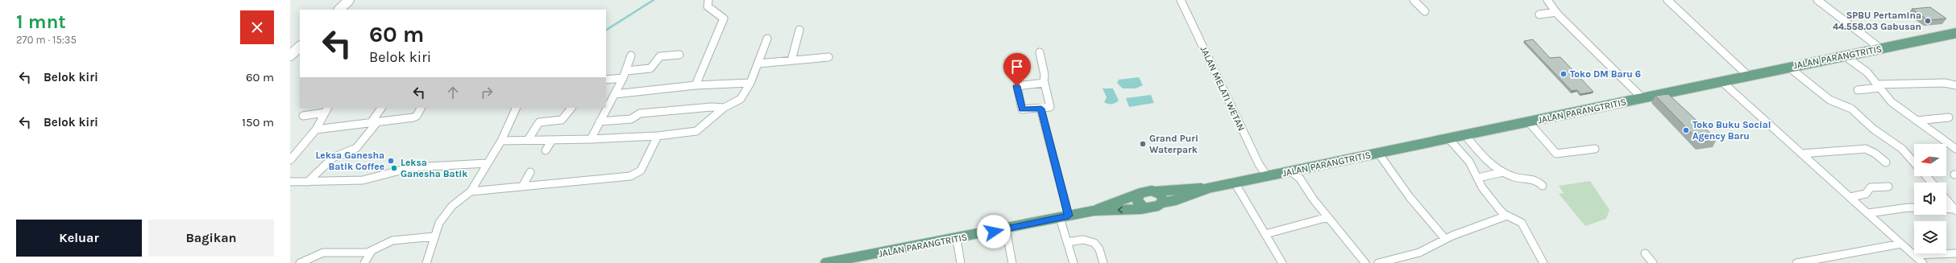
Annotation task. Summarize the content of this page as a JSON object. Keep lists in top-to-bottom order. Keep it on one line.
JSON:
{"streets":{"main road":["JALAN PARANGTRITIS"],"street":["JALAN MELATI WETAN"]},"crossings":[["JALAN PARANGTRITIS","JALAN MELATI WETAN"]],"places":["SPBU Pertamina 44.558.03 Gabusan","Toko DM Baru 6","Toko Buku Social Agency Baru","Grand Puri Waterpark","Leksa Ganesha Batik Coffee","Leksa Ganesha Batik"],"north":"left","page":{"heading":["1 mnt","270 m · 15:35"],"turn":["60 m","Belok kiri"],"list":[{"name":"Belok kiri","value":"60 m"},{"name":"Belok kiri","value":"150 m"}],"buttons":["Keluar","Bagikan"]}}
